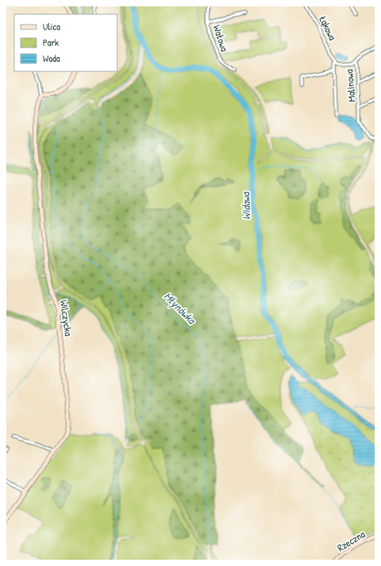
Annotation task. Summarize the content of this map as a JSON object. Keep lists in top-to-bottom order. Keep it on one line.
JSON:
{"streets":{"street":["Łąkowa","Wałowa","Malinowa","Wilczycka","Rzeczna"]},"water":["Widawa","Młynówka"],"legend":["Ulica","Park","Woda"]}
